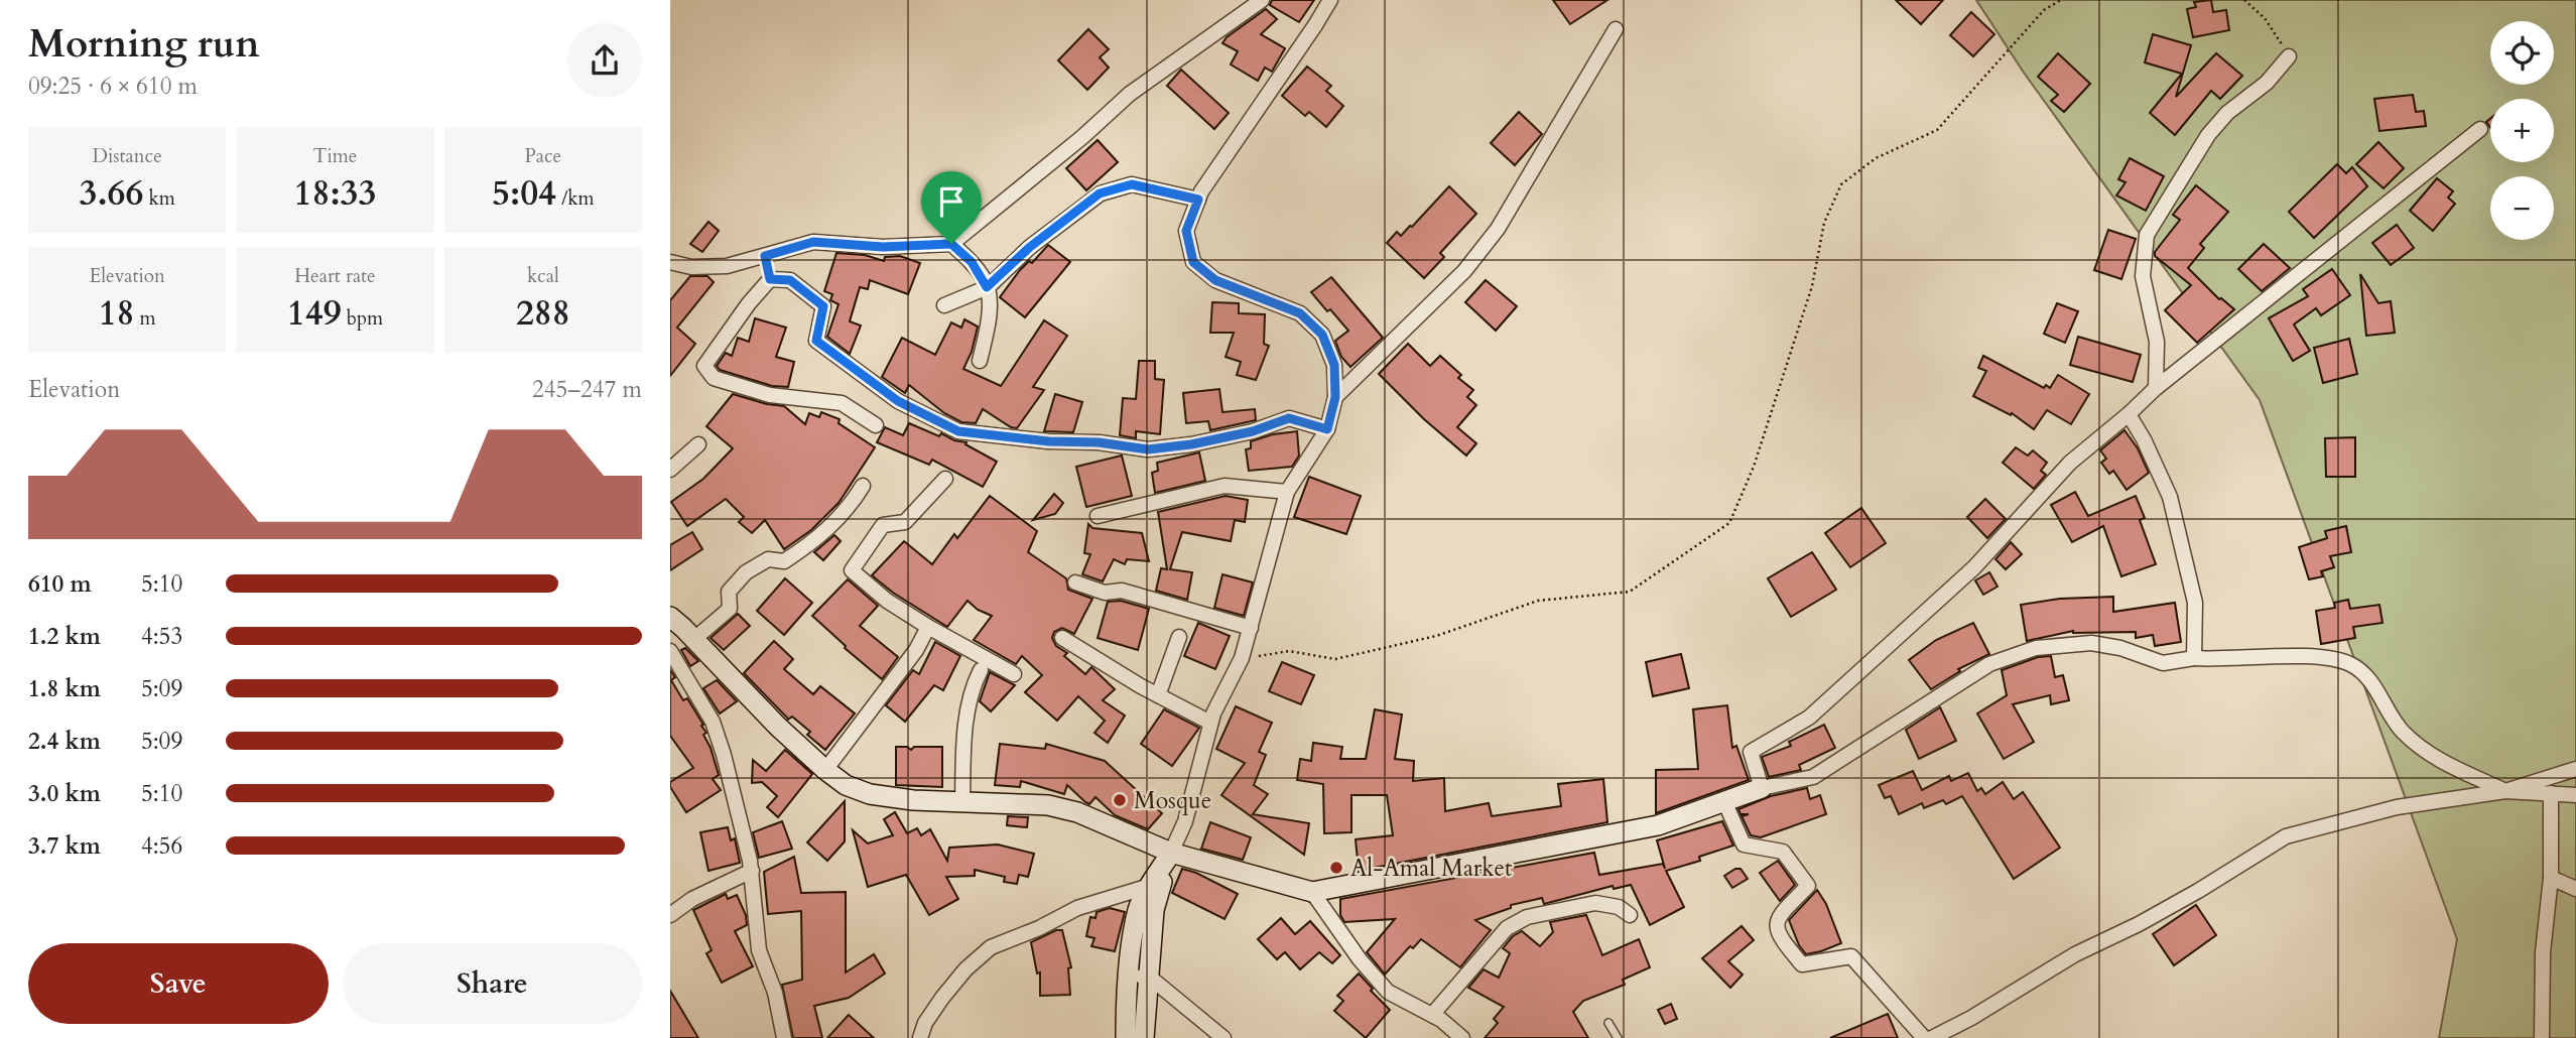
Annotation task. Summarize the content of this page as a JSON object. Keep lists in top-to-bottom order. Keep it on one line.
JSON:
{"places":["Mosque","Al-Amal Market"],"page":{"heading":["Morning run","09:25 · 6 × 610 m"],"map_buttons":["+","−"],"stats":[["Distance","3.66 km"],["Time","18:33"],["Pace","5:04 /km"],["Elevation","18 m"],["Heart rate","149 bpm"],["kcal","288"]],"chart":["Elevation","245–247 m"],"list":[{"name":"610 m","note":"5:10"},{"name":"1.2 km","note":"4:53"},{"name":"1.8 km","note":"5:09"},{"name":"2.4 km","note":"5:09"},{"name":"3.0 km","note":"5:10"},{"name":"3.7 km","note":"4:56"}],"buttons":["Save","Share"]}}
